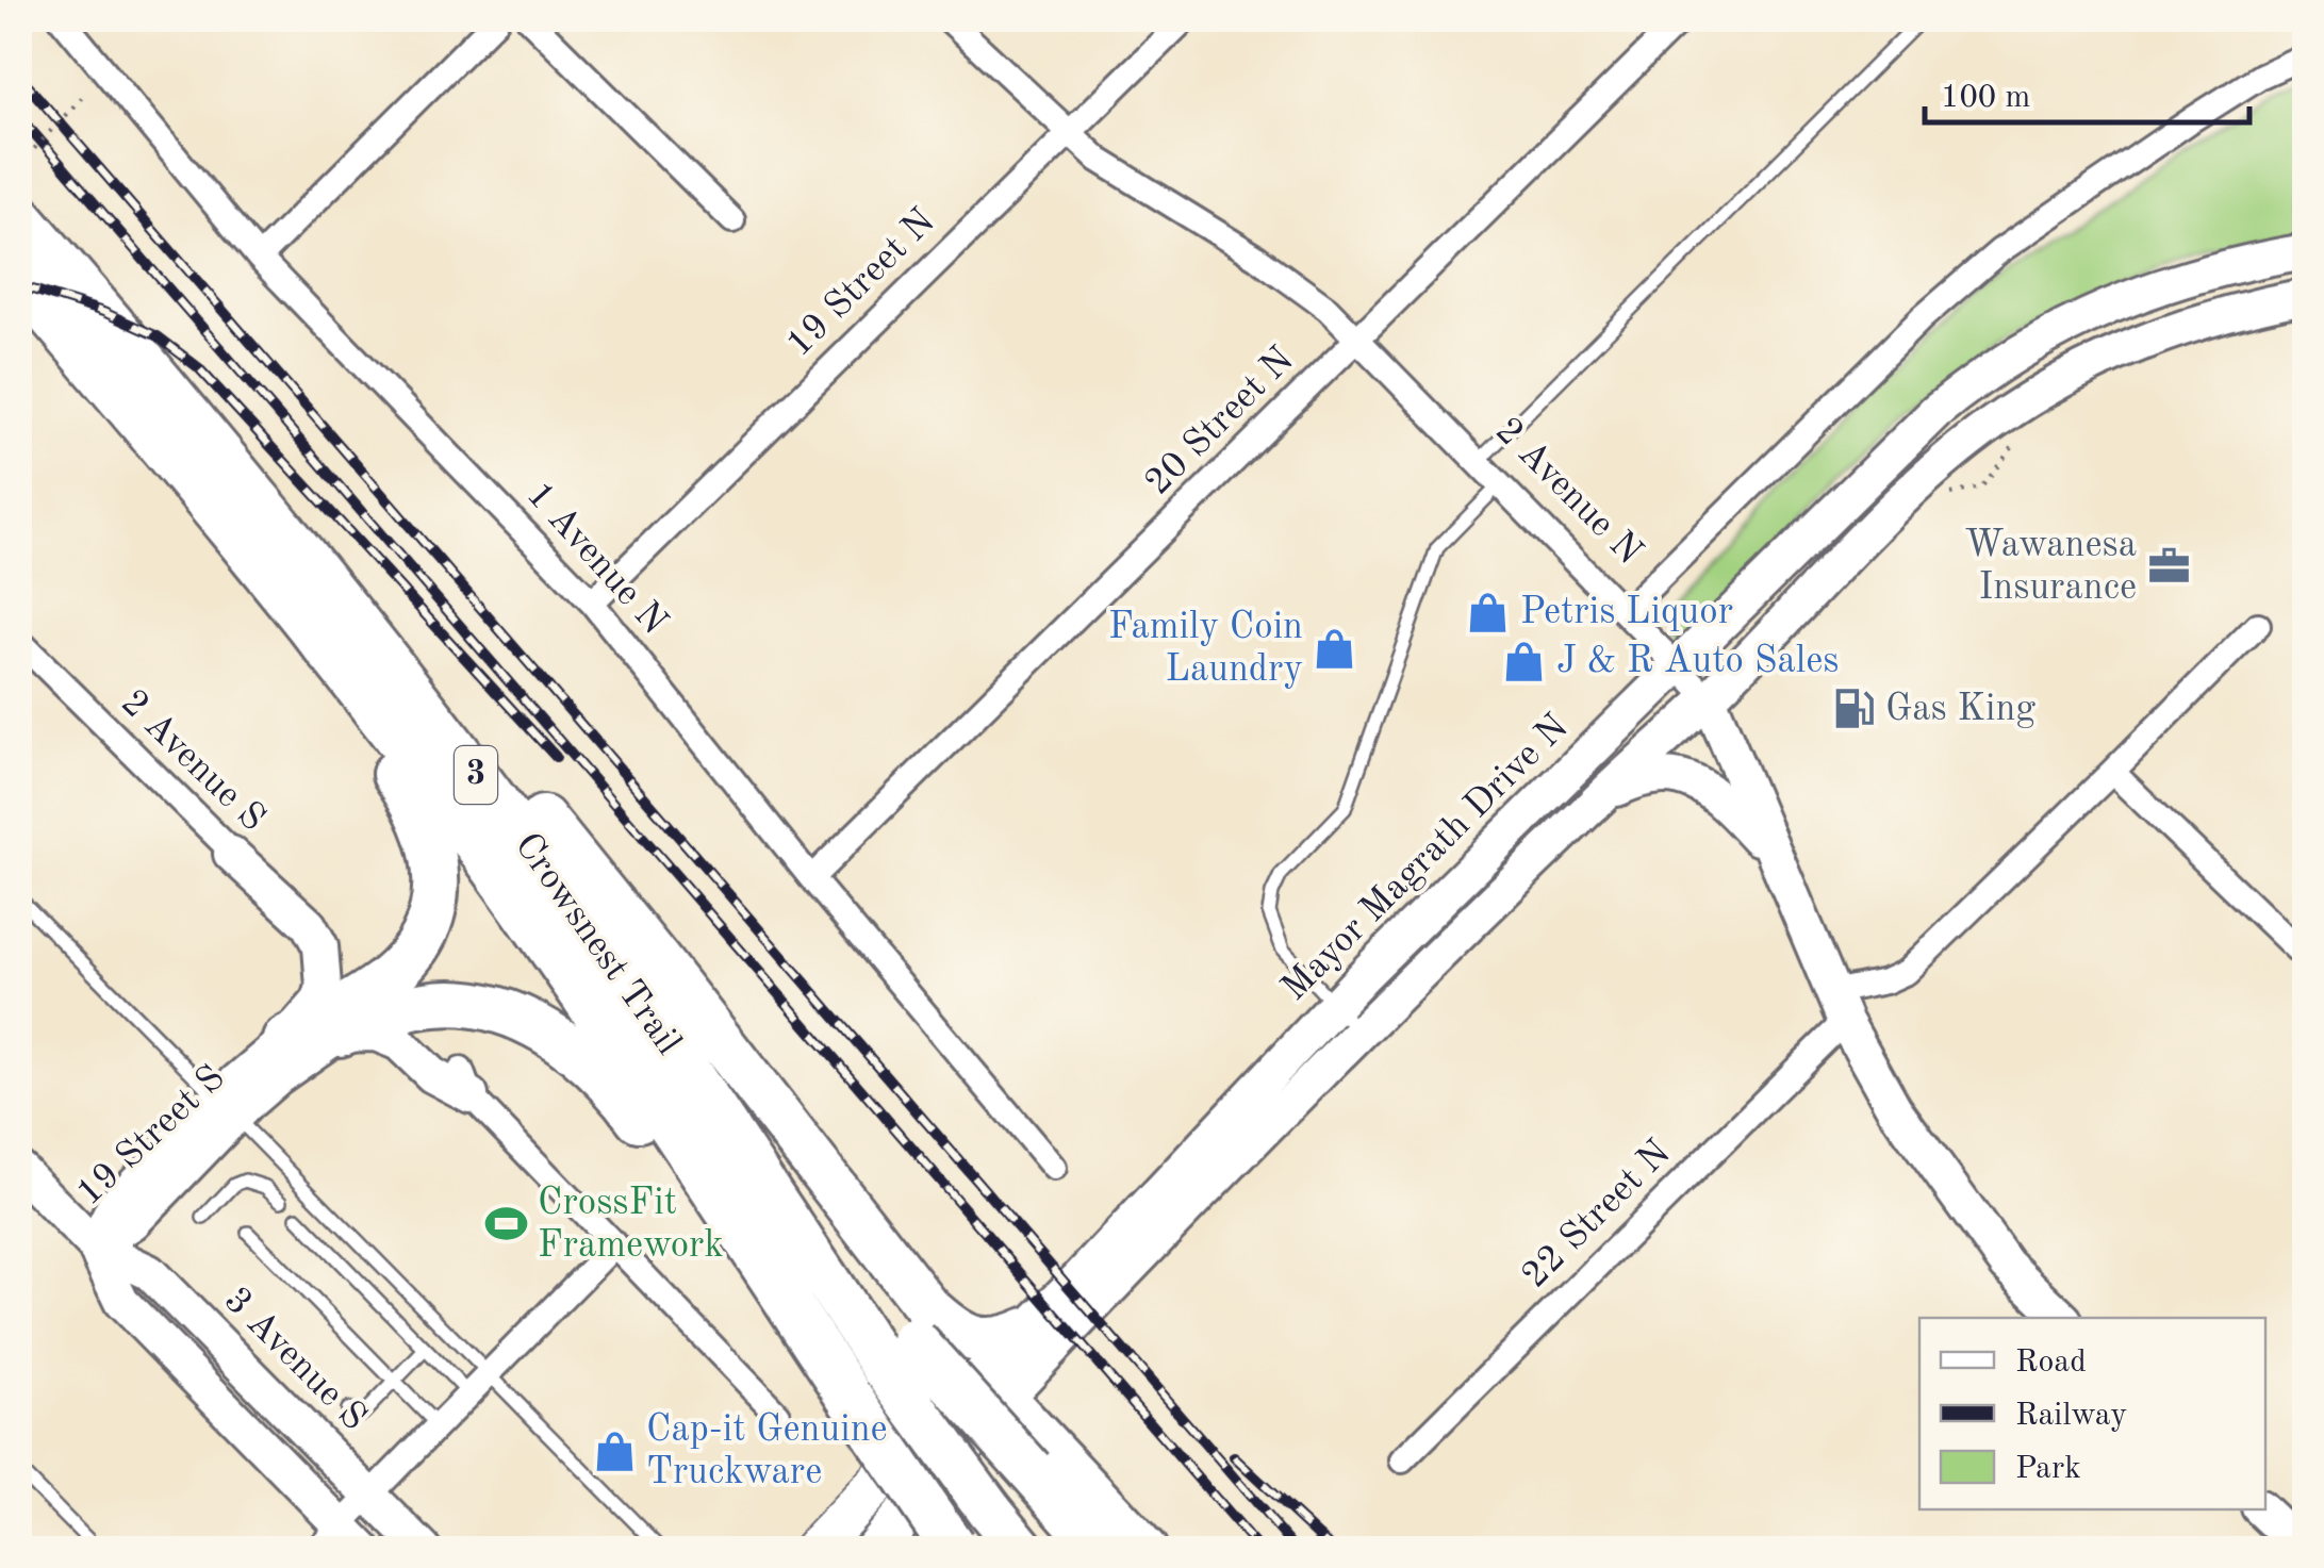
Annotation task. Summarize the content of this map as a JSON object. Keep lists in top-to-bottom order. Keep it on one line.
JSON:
{"streets":{"highway":["3","Crowsnest Trail"],"main road":["2 Avenue N","Mayor Magrath Drive N","19 Street S","3 Avenue S"],"street":["19 Street N","20 Street N","1 Avenue N","2 Avenue S","22 Street N"]},"crossings":[["19 Street N","2 Avenue N"],["19 Street N","1 Avenue N"],["20 Street N","2 Avenue N"],["20 Street N","1 Avenue N"],["2 Avenue N","Mayor Magrath Drive N"],["2 Avenue N","22 Street N"],["2 Avenue S","19 Street S"],["19 Street S","3 Avenue S"]],"places":{"office":["Wawanesa Insurance"],"shop":["Petris Liquor","Family Coin Laundry","J & R Auto Sales","Cap-it Genuine Truckware"],"fuel station":["Gas King"],"sports":["CrossFit Framework"]},"legend":["Road","Railway","Park"],"scale_bar":"100 m"}
